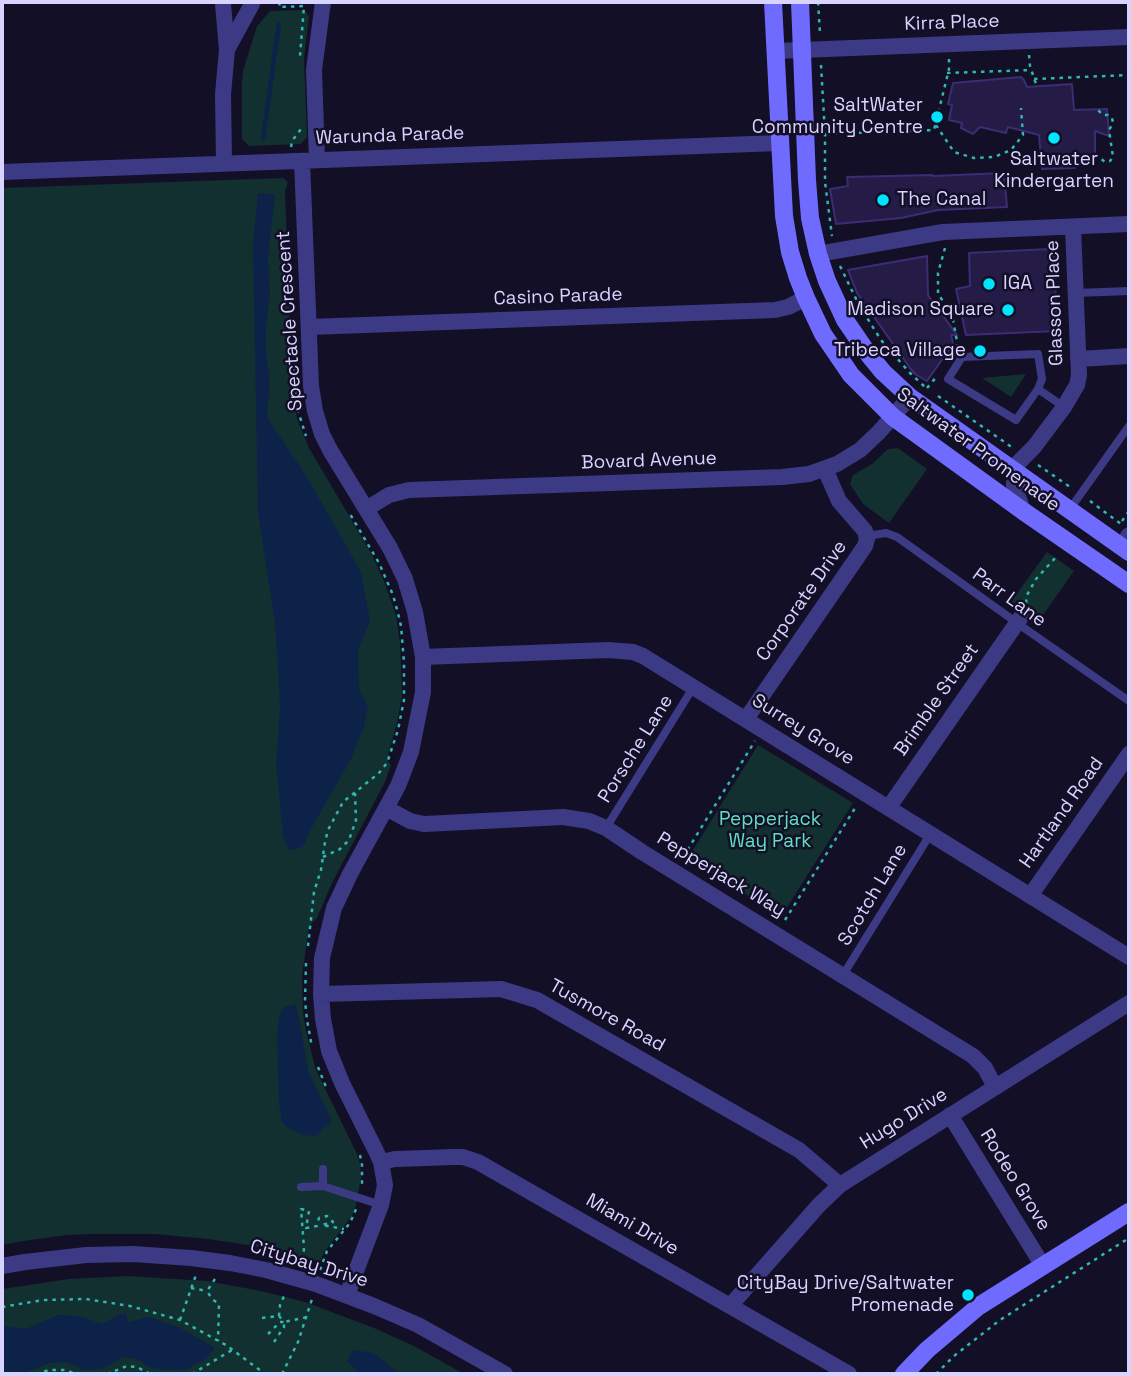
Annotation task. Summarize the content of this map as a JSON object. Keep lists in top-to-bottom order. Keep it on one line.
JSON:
{"streets":{"street":["Kirra Place","Warunda Parade","Casino Parade","Glasson Place","Spectacle Crescent","Saltwater Promenade","Bovard Avenue","Corporate Drive","Brimble Street","Surrey Grove","Hartland Road","Pepperjack Way","Tusmore Road","Hugo Drive","Rodeo Grove","Miami Drive","Citybay Drive"],"lane":["Parr Lane","Porsche Lane","Scotch Lane"]},"crossings":[["Kirra Place","Saltwater Promenade"],["Warunda Parade","Spectacle Crescent"],["Warunda Parade","Saltwater Promenade"],["Casino Parade","Spectacle Crescent"],["Casino Parade","Saltwater Promenade"],["Glasson Place","Saltwater Promenade"],["Spectacle Crescent","Bovard Avenue"],["Spectacle Crescent","Surrey Grove"],["Spectacle Crescent","Pepperjack Way"],["Spectacle Crescent","Tusmore Road"],["Spectacle Crescent","Miami Drive"],["Spectacle Crescent","Citybay Drive"],["Saltwater Promenade","Bovard Avenue"],["Bovard Avenue","Corporate Drive"],["Parr Lane","Corporate Drive"],["Parr Lane","Brimble Street"],["Corporate Drive","Surrey Grove"],["Brimble Street","Surrey Grove"],["Surrey Grove","Porsche Lane"],["Surrey Grove","Hartland Road"],["Surrey Grove","Scotch Lane"],["Porsche Lane","Pepperjack Way"],["Pepperjack Way","Scotch Lane"],["Pepperjack Way","Hugo Drive"],["Tusmore Road","Hugo Drive"],["Hugo Drive","Rodeo Grove"],["Hugo Drive","Miami Drive"]],"parks":["Pepperjack Way Park"],"places":["SaltWater Community Centre","Saltwater Kindergarten","The Canal","IGA","Madison Square","Tribeca Village","CityBay Drive/Saltwater Promenade"]}
